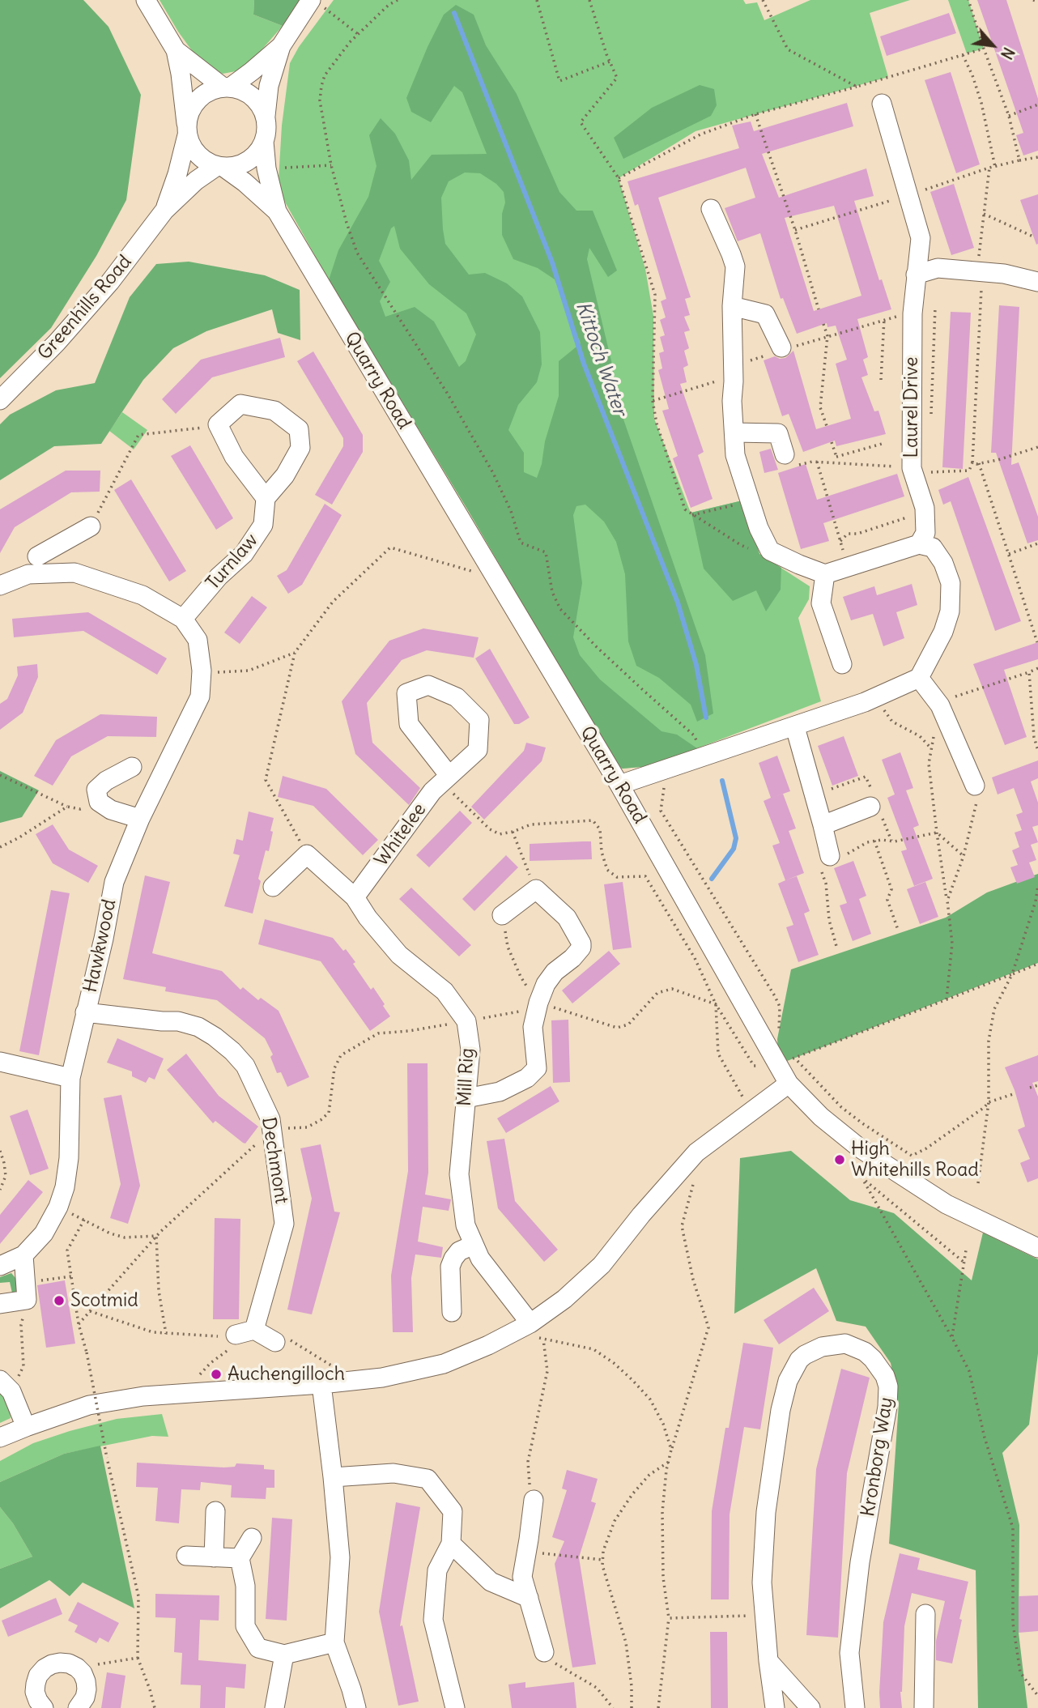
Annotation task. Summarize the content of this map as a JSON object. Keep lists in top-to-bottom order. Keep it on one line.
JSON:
{"streets":{"street":["Greenhills Road","Quarry Road","Laurel Drive","Turnlaw","Whitelee","Hawkwood","Mill Rig","Dechmont","Kronborg Way"]},"crossings":[["Greenhills Road","Quarry Road"],["Turnlaw","Hawkwood"],["Whitelee","Mill Rig"],["Hawkwood","Dechmont"]],"water":["Kittoch Water"],"places":["High Whitehills Road","Scotmid","Auchengilloch"],"north":"bottom right"}
